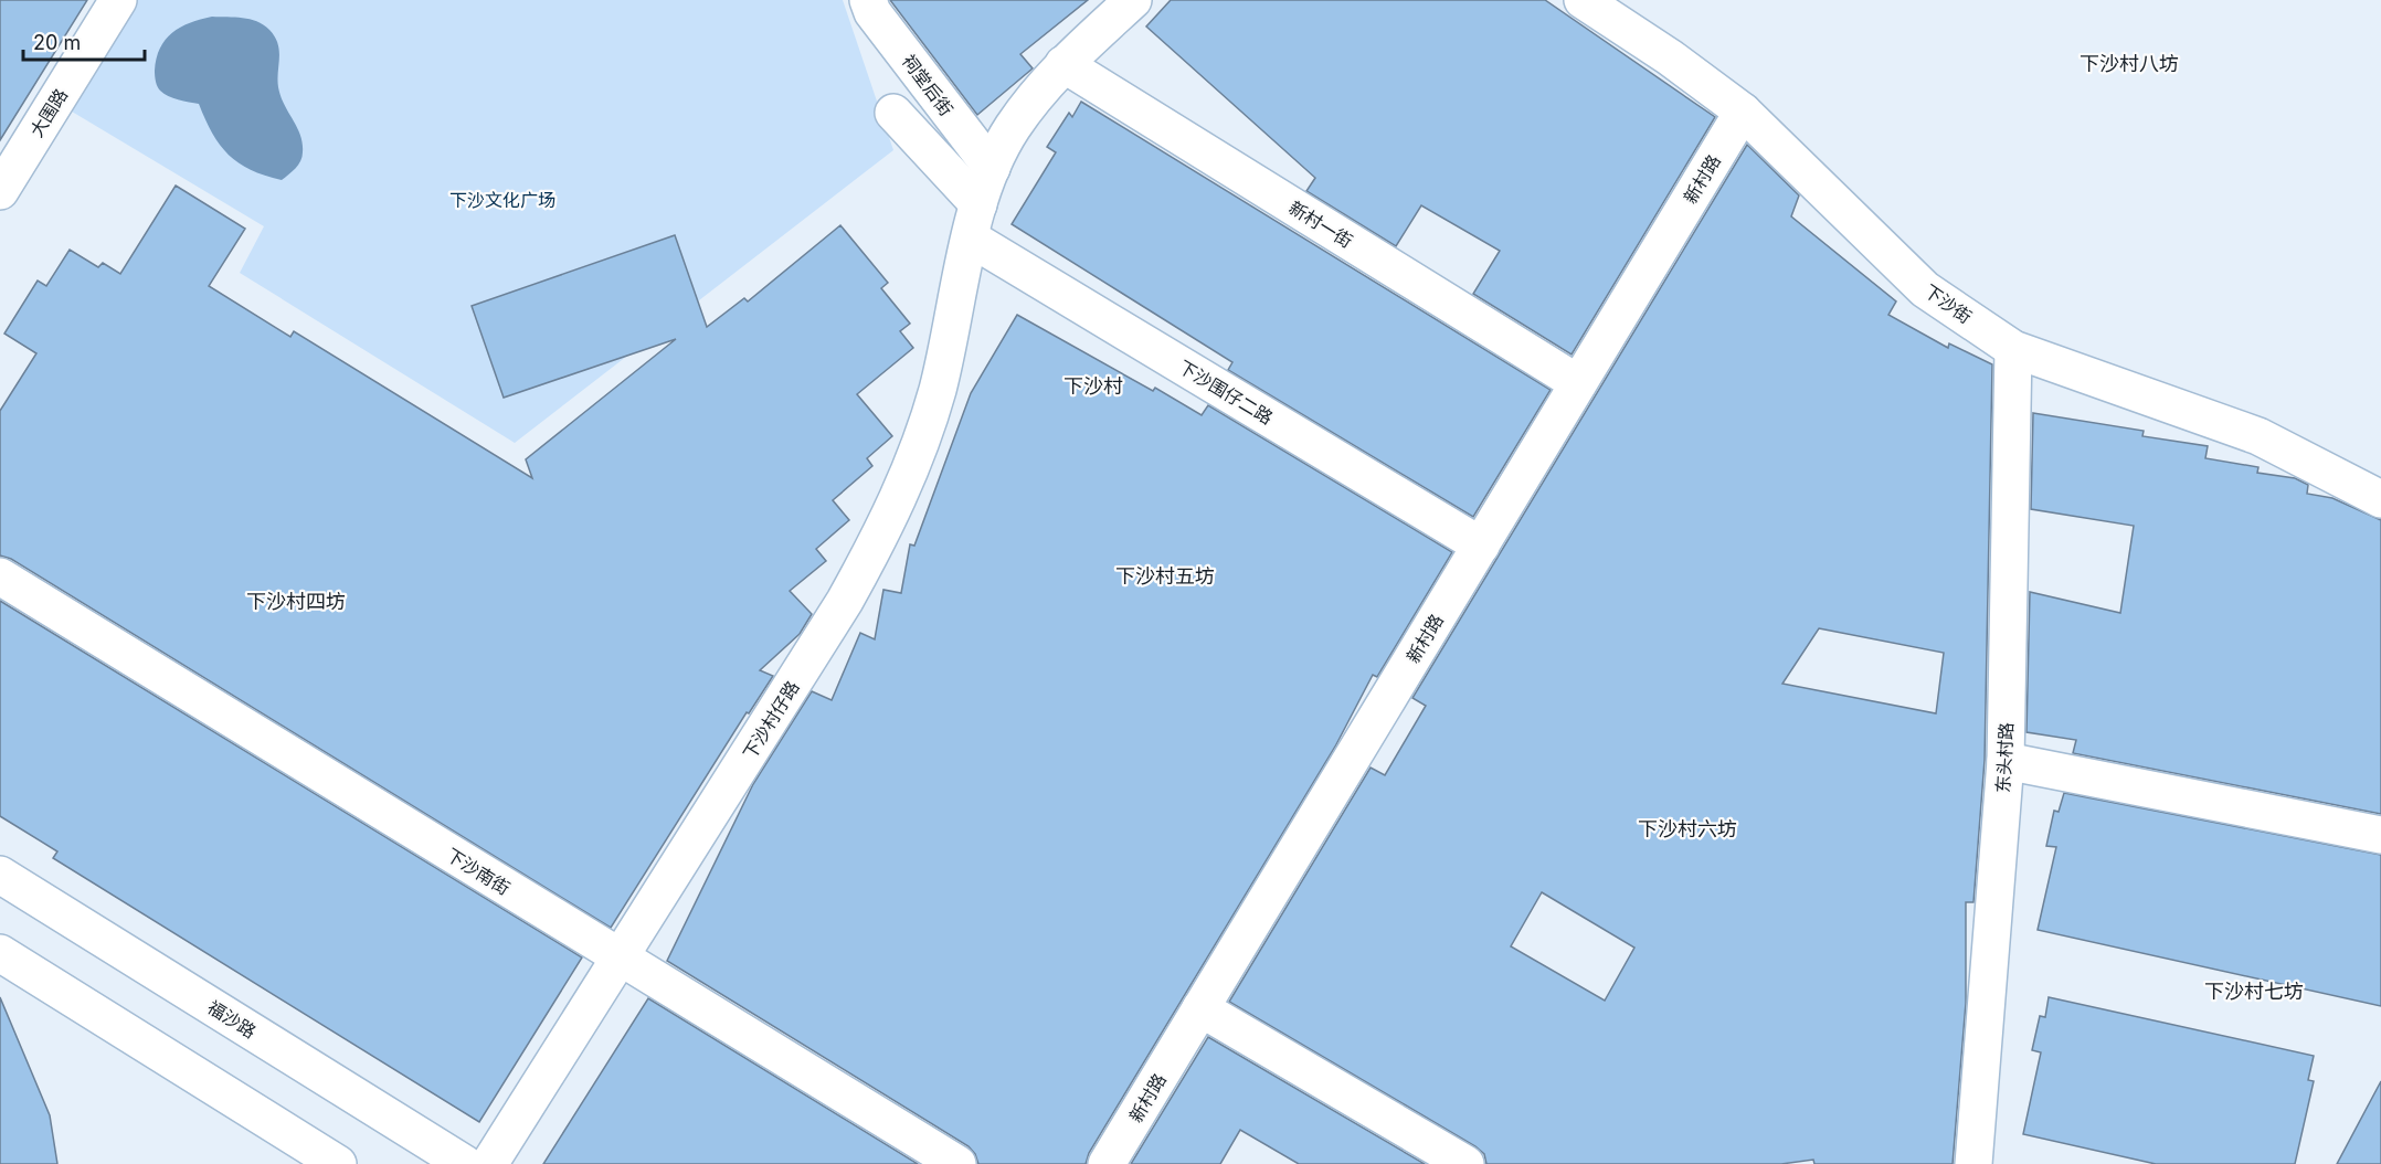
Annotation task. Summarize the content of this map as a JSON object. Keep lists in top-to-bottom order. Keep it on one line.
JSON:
{"streets":{"street":["祠堂后街","大围路","新村路","新村一街","下沙街","下沙围仔二路","下沙村仔路","东头村路","下沙南街","福沙路"]},"crossings":[["祠堂后街","下沙村仔路"],["新村路","新村一街"],["新村路","下沙街"],["新村路","下沙围仔二路"],["新村一街","下沙村仔路"],["下沙街","东头村路"],["下沙围仔二路","下沙村仔路"],["下沙村仔路","下沙南街"]],"districts":["下沙村八坊","下沙村","下沙村五坊","下沙村四坊","下沙村六坊","下沙村七坊"],"parks":["下沙文化广场"],"scale_bar":"20 m"}
